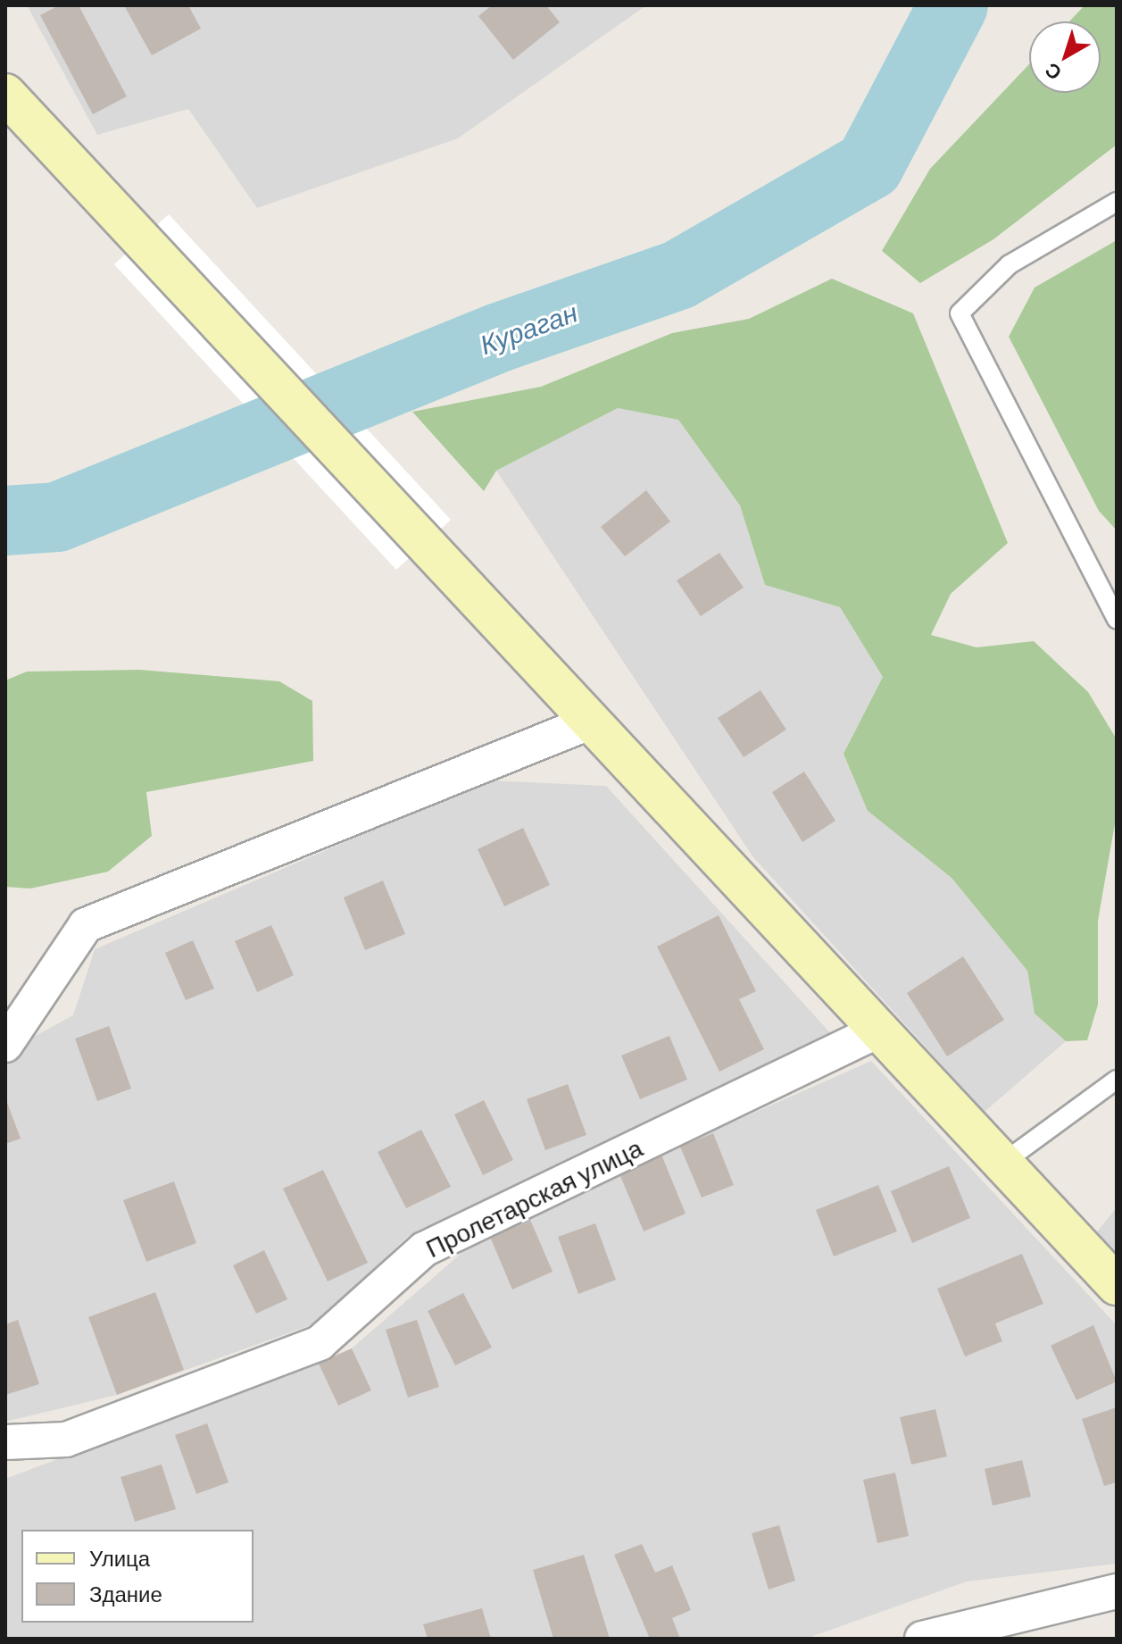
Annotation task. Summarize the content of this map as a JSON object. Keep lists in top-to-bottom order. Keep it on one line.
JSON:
{"streets":{"street":["Пролетарская улица"]},"water":["Кураган"],"legend":["Улица","Здание"],"north":"bottom left"}
